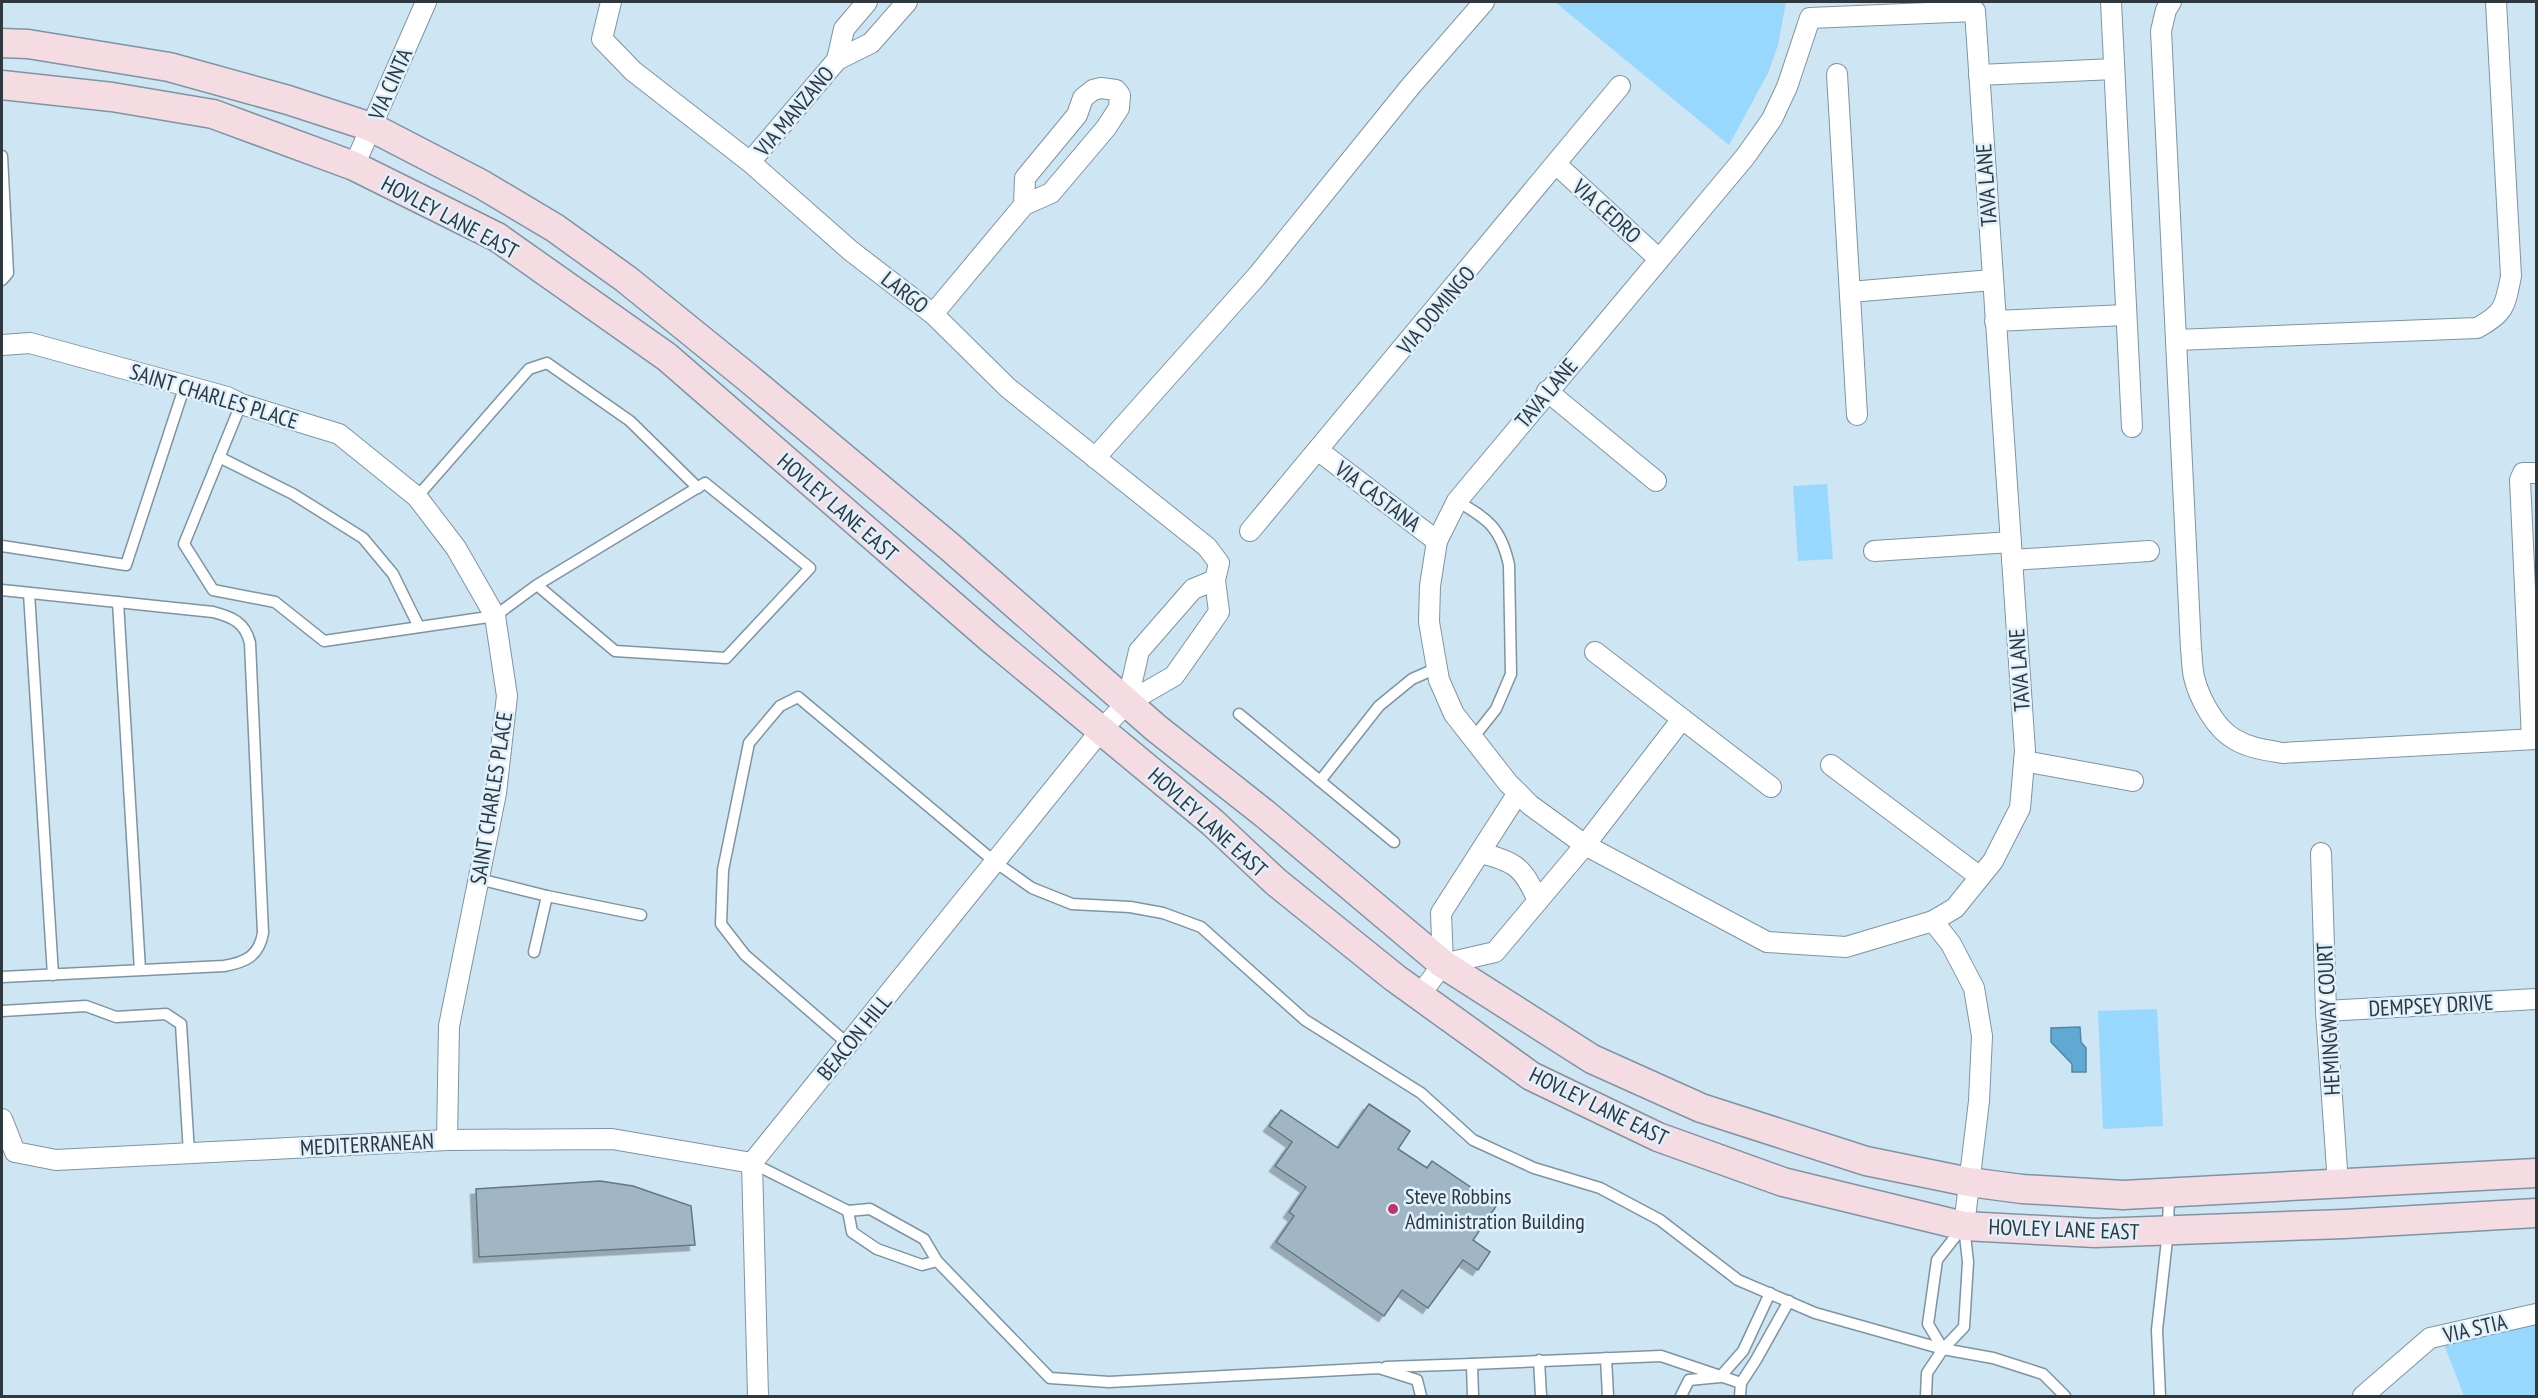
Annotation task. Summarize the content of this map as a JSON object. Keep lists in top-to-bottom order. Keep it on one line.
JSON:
{"streets":{"main road":["HOVLEY LANE EAST"],"street":["VIA CINTA","VIA MANZANO","TAVA LANE","VIA CEDRO","LARGO","VIA DOMINGO","SAINT CHARLES PLACE","VIA CASTANA","DEMPSEY DRIVE","HEMINGWAY COURT","BEACON HILL","MEDITERRANEAN","VIA STIA"]},"crossings":[["VIA CINTA","HOVLEY LANE EAST"],["VIA MANZANO","LARGO"],["TAVA LANE","VIA CEDRO"],["TAVA LANE","VIA CASTANA"],["VIA CEDRO","VIA DOMINGO"],["HOVLEY LANE EAST","LARGO"],["HOVLEY LANE EAST","HEMINGWAY COURT"],["HOVLEY LANE EAST","BEACON HILL"],["LARGO","BEACON HILL"],["VIA DOMINGO","VIA CASTANA"],["SAINT CHARLES PLACE","MEDITERRANEAN"],["DEMPSEY DRIVE","HEMINGWAY COURT"],["BEACON HILL","MEDITERRANEAN"]],"places":["Steve Robbins Administration Building"]}
